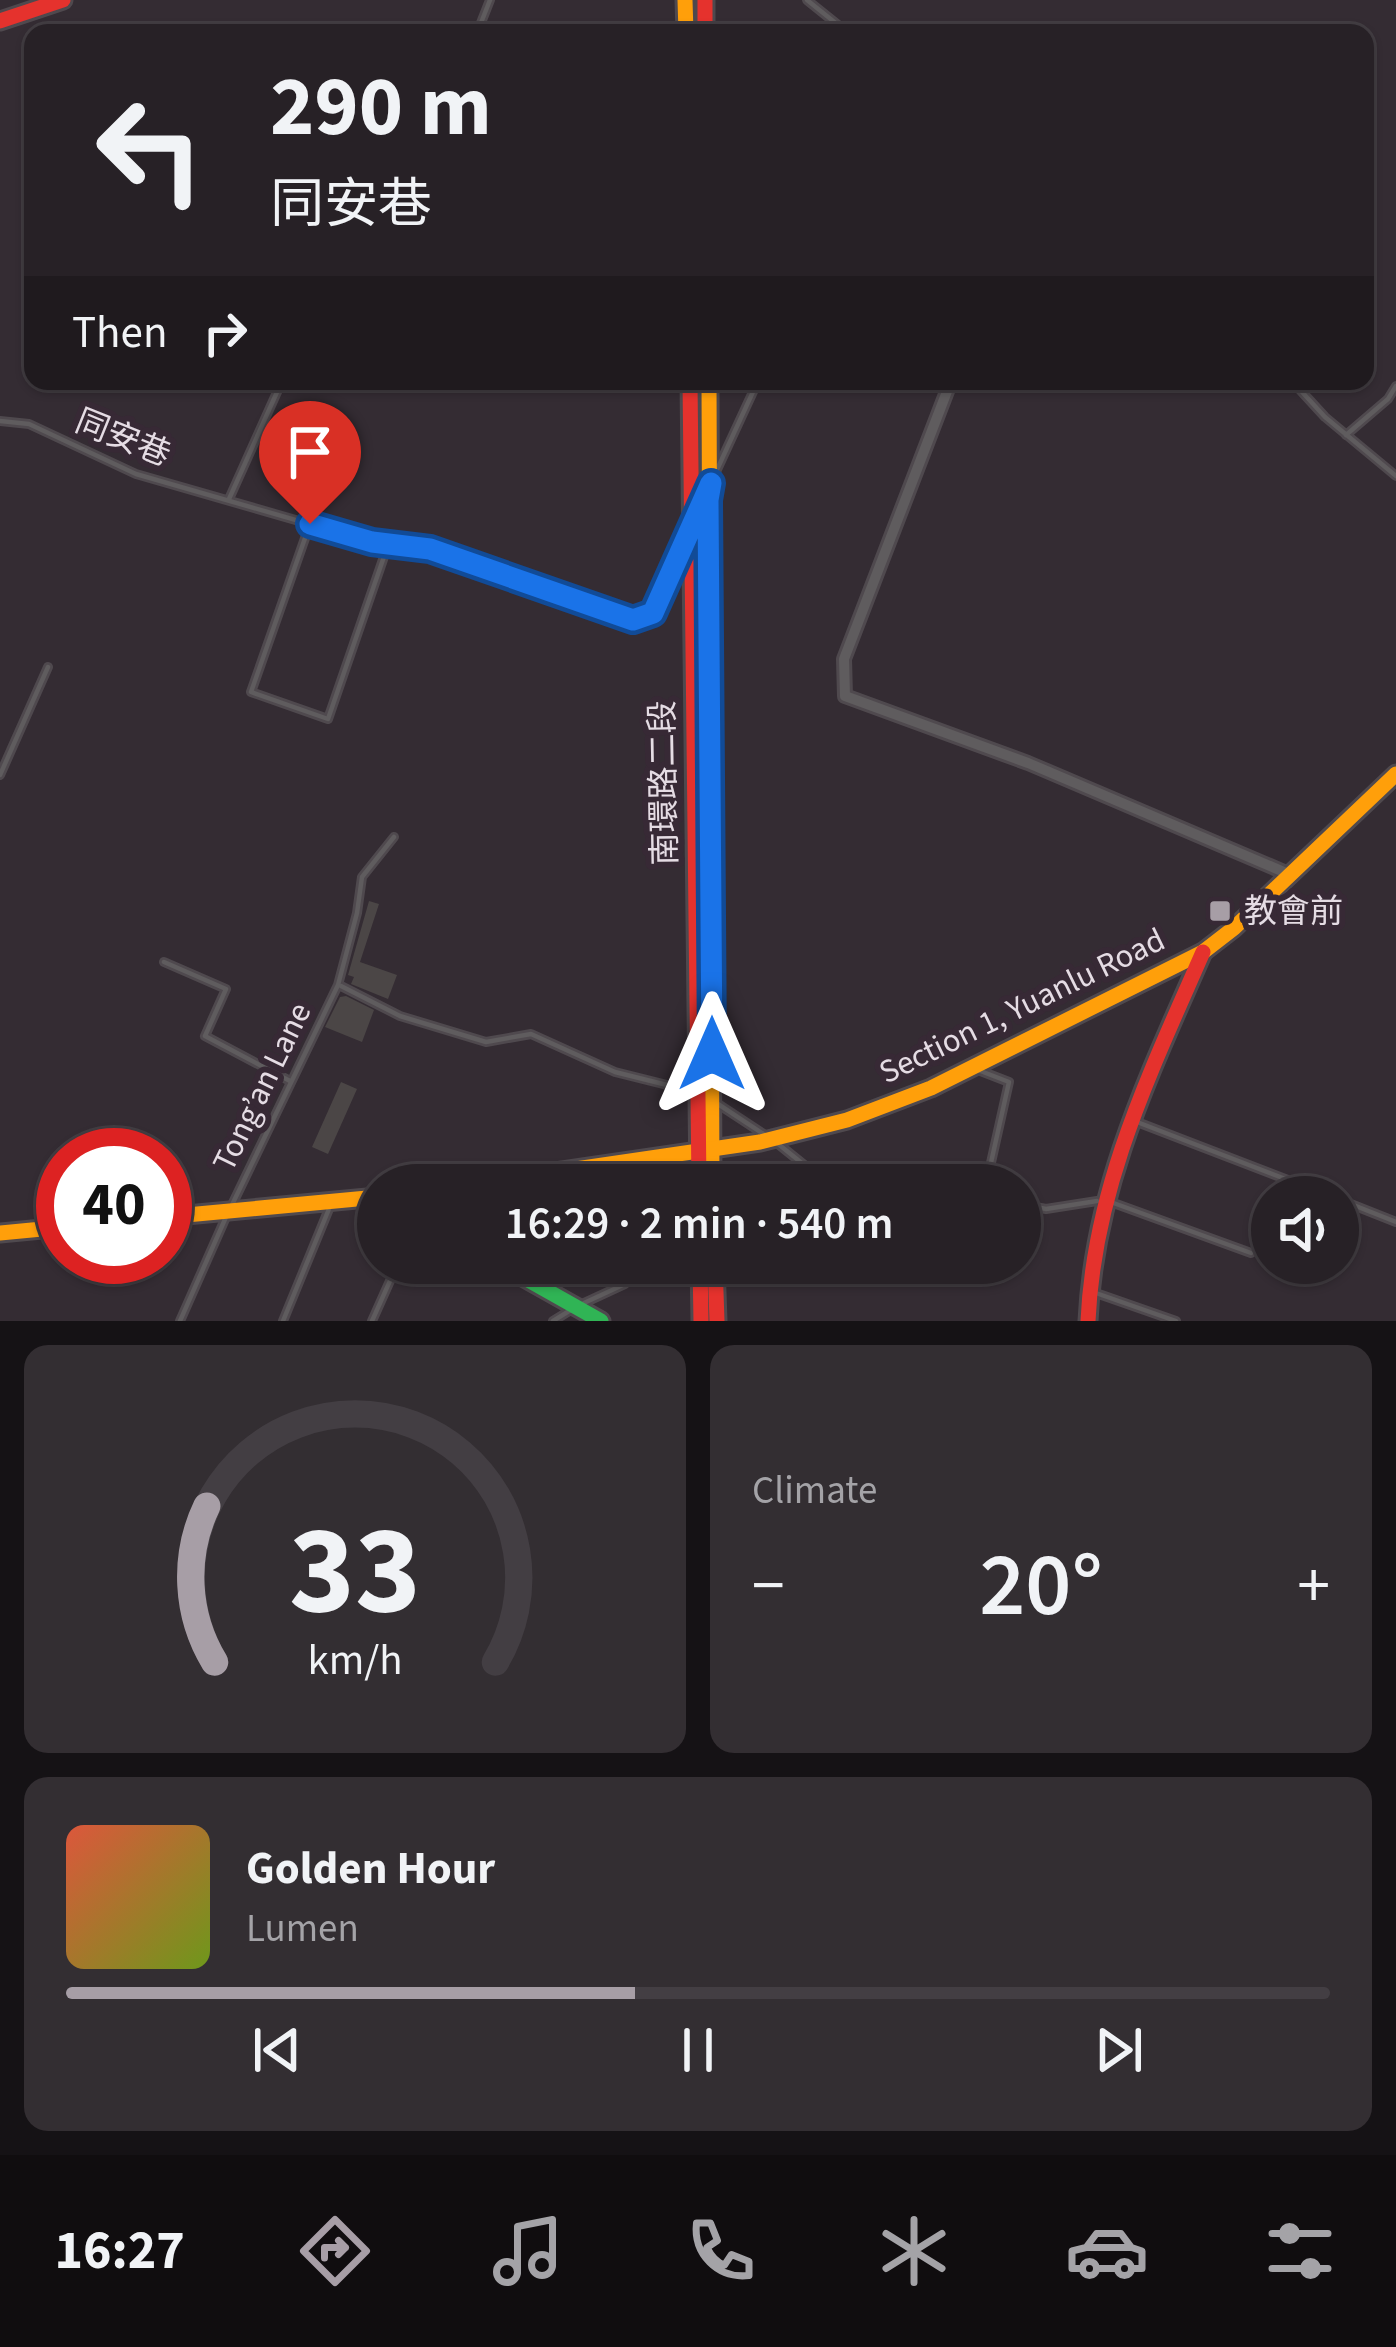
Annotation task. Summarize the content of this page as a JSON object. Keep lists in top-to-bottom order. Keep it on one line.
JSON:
{"streets":{"street":["南環路二段","Section 1, Yuanlu Road"],"lane":["同安巷","Tong’an Lane"]},"crossings":[["同安巷","南環路二段"],["南環路二段","Section 1, Yuanlu Road"],["南環路二段","Tong’an Lane"]],"places":{"transit":["教會前"]},"page":{"turn":["290 m","同安巷"],"then":"Then","limit":"40","trip":"16:29 · 2 min · 540 m","tile":"Climate","heat":["−","20°","+"],"song":["Golden Hour","Lumen"],"tabs":"16:27","gauge":["33","km/h"]}}
